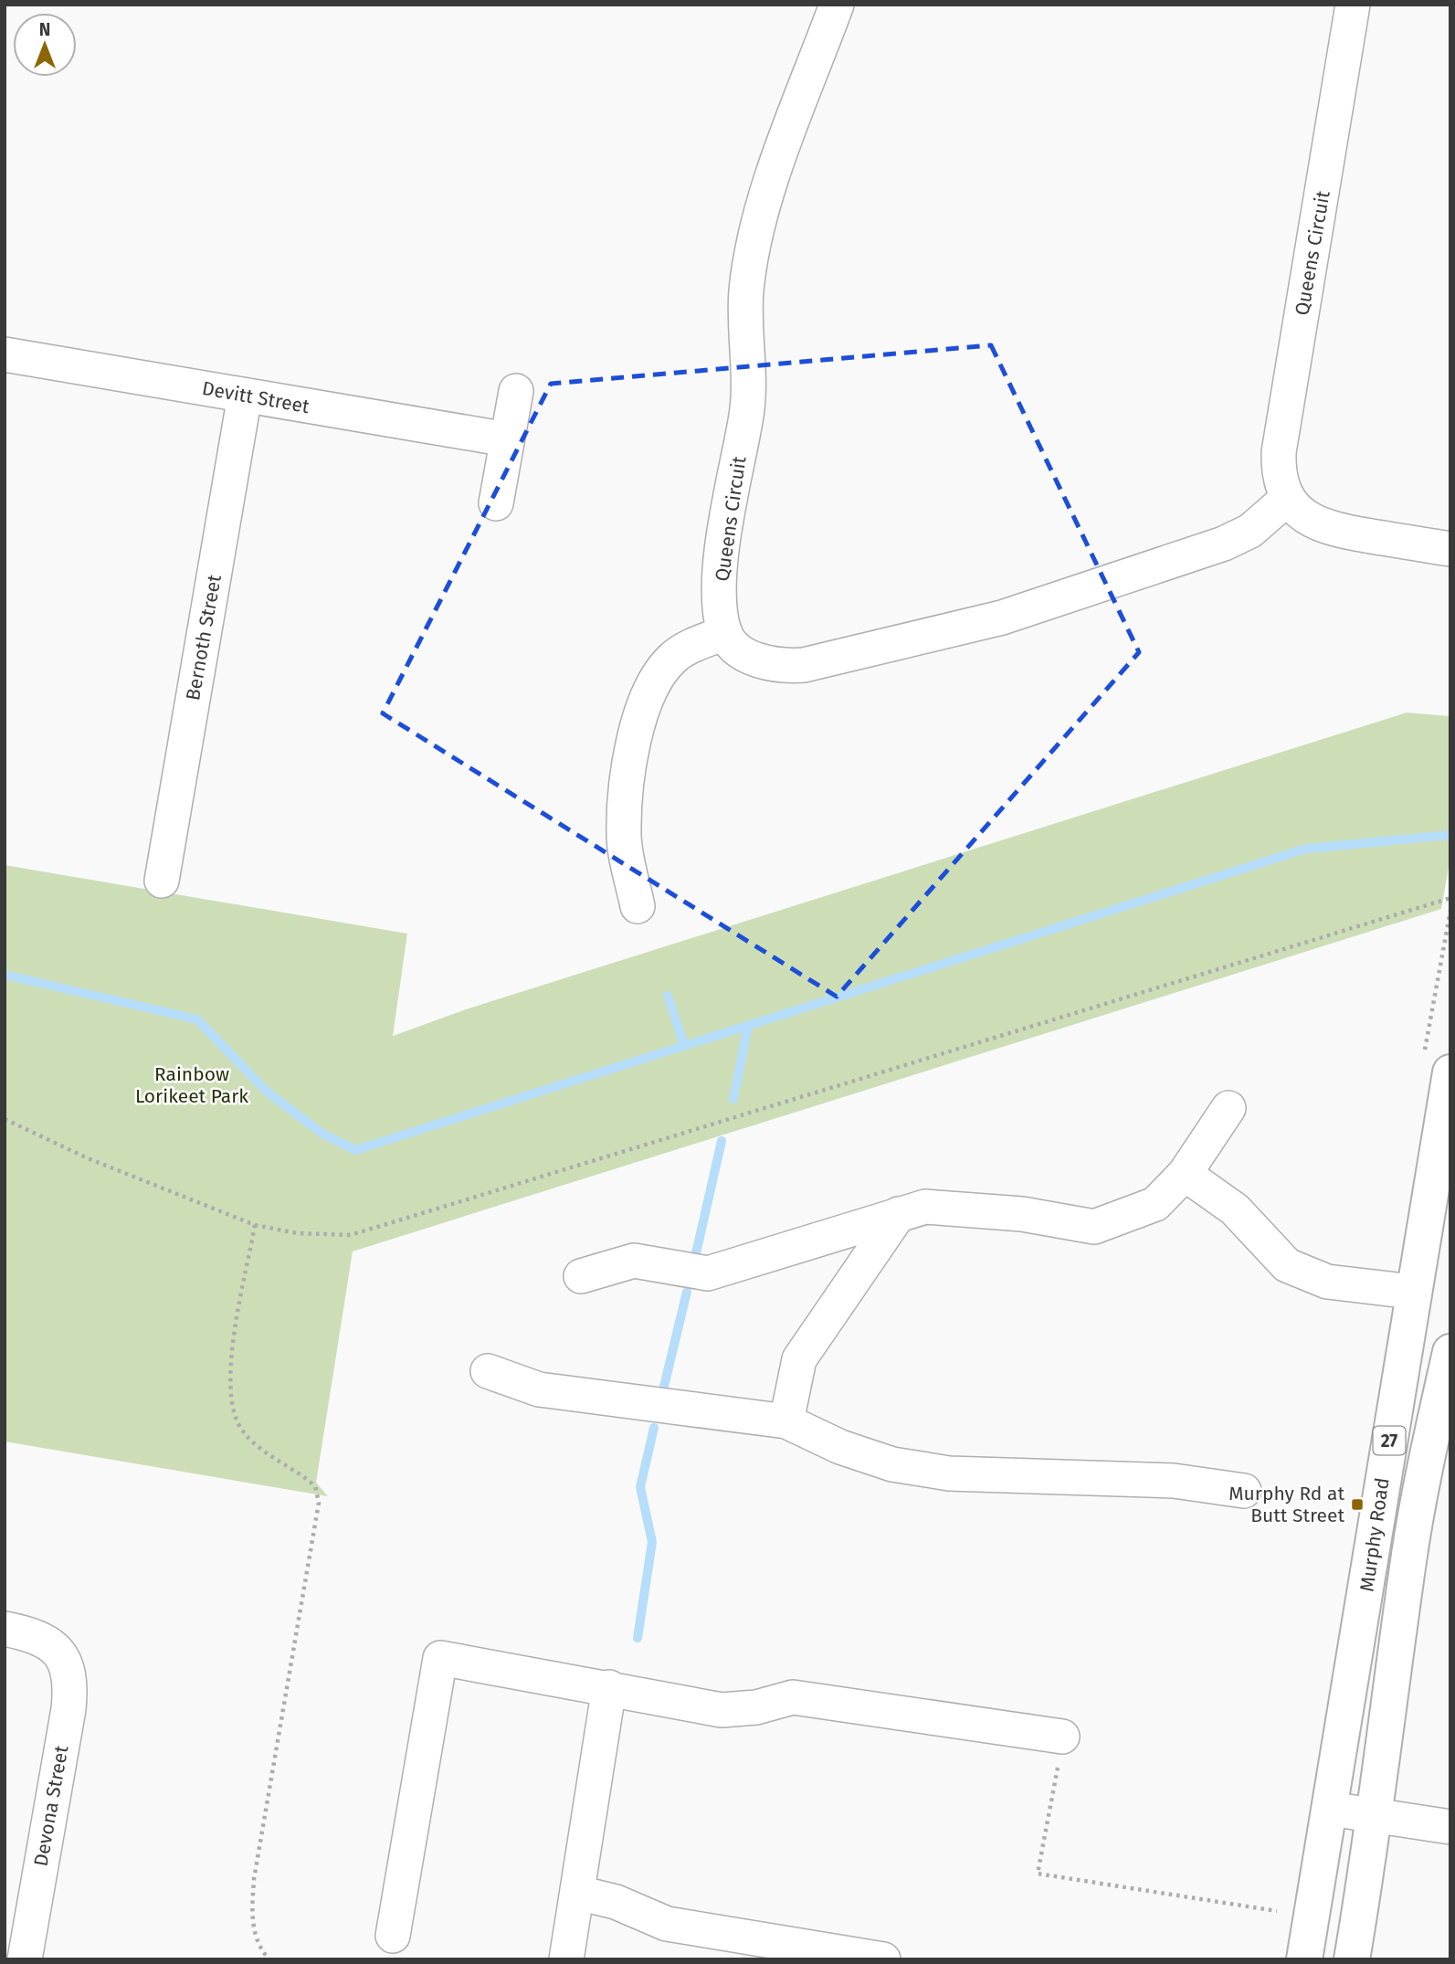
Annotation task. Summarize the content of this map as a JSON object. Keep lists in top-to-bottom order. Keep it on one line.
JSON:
{"streets":{"main road":["27","Murphy Road"],"street":["Queens Circuit","Devitt Street","Bernoth Street","Devona Street"]},"crossings":[["Devitt Street","Bernoth Street"]],"parks":["Rainbow Lorikeet Park"],"places":{"transit":["Murphy Rd at Butt Street"]},"north":"top"}
